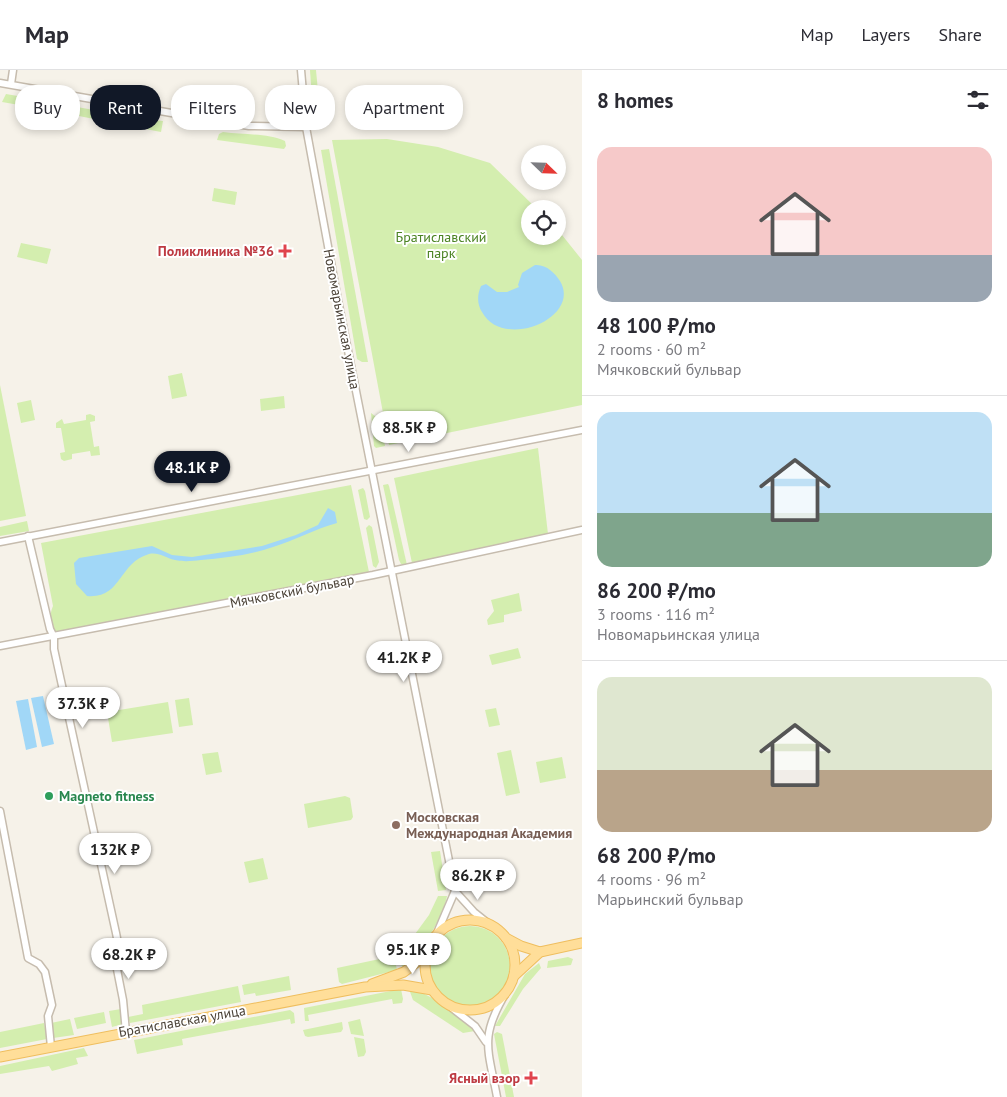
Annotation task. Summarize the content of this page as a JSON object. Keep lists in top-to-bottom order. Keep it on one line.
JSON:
{"streets":{"main road":["Братиславская улица"],"street":["Новомарьинская улица","Мячковский бульвар"]},"crossings":[["Новомарьинская улица","Мячковский бульвар"]],"parks":["Братиславский парк"],"places":{"health":["Поликлиника №36","Ясный взор"],"other":["Magneto fitness","Московская Международная Академия"]},"north":"bottom right","page":{"header":"Map","nav":["Map","Layers","Share"],"heading":"8 homes","chip":["Buy","Rent","Filters","New","Apartment"],"list":[{"name":"48 100 ₽/mo","note":"2 rooms · 60 m² · Мячковский бульвар"},{"name":"86 200 ₽/mo","note":"3 rooms · 116 m² · Новомарьинская улица"},{"name":"68 200 ₽/mo","note":"4 rooms · 96 m² · Марьинский бульвар"}],"price":["88.5K ₽","48.1K ₽","41.2K ₽","37.3K ₽","132K ₽","86.2K ₽","95.1K ₽","68.2K ₽"]}}
